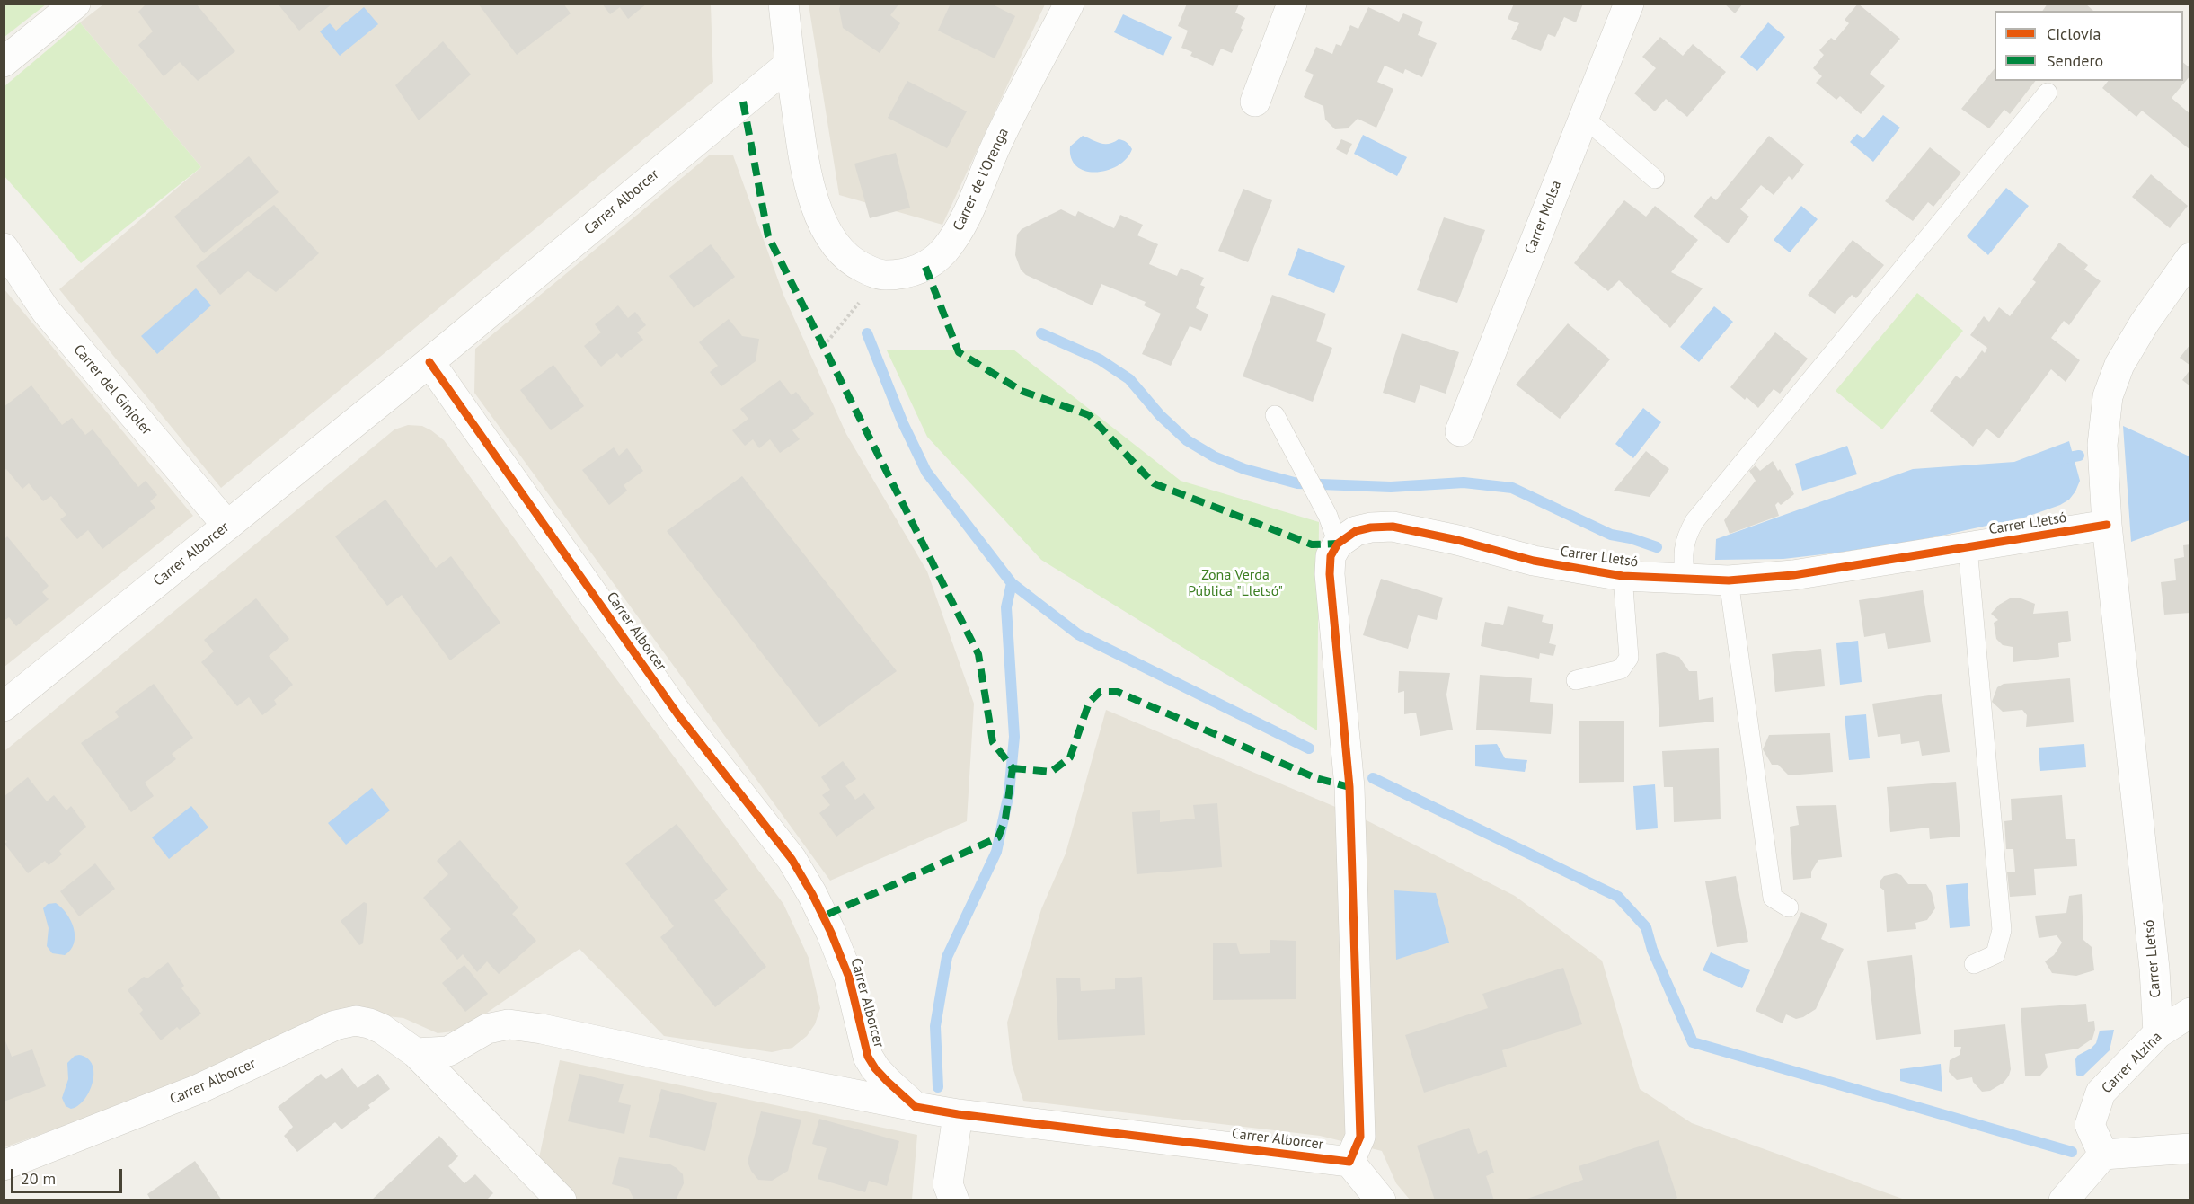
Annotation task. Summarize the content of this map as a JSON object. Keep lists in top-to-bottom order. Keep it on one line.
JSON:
{"streets":{"street":["Carrer de l'Orenga","Carrer Alborcer","Carrer Molsa","Carrer del Ginjoler","Carrer Lletsó","Carrer Alzina"]},"crossings":[["Carrer de l'Orenga","Carrer Alborcer"],["Carrer Alborcer","Carrer del Ginjoler"],["Carrer Lletsó","Carrer Alzina"]],"parks":["Zona Verda Pública \"Lletsó\""],"legend":["Ciclovía","Sendero"],"scale_bar":"20 m"}
